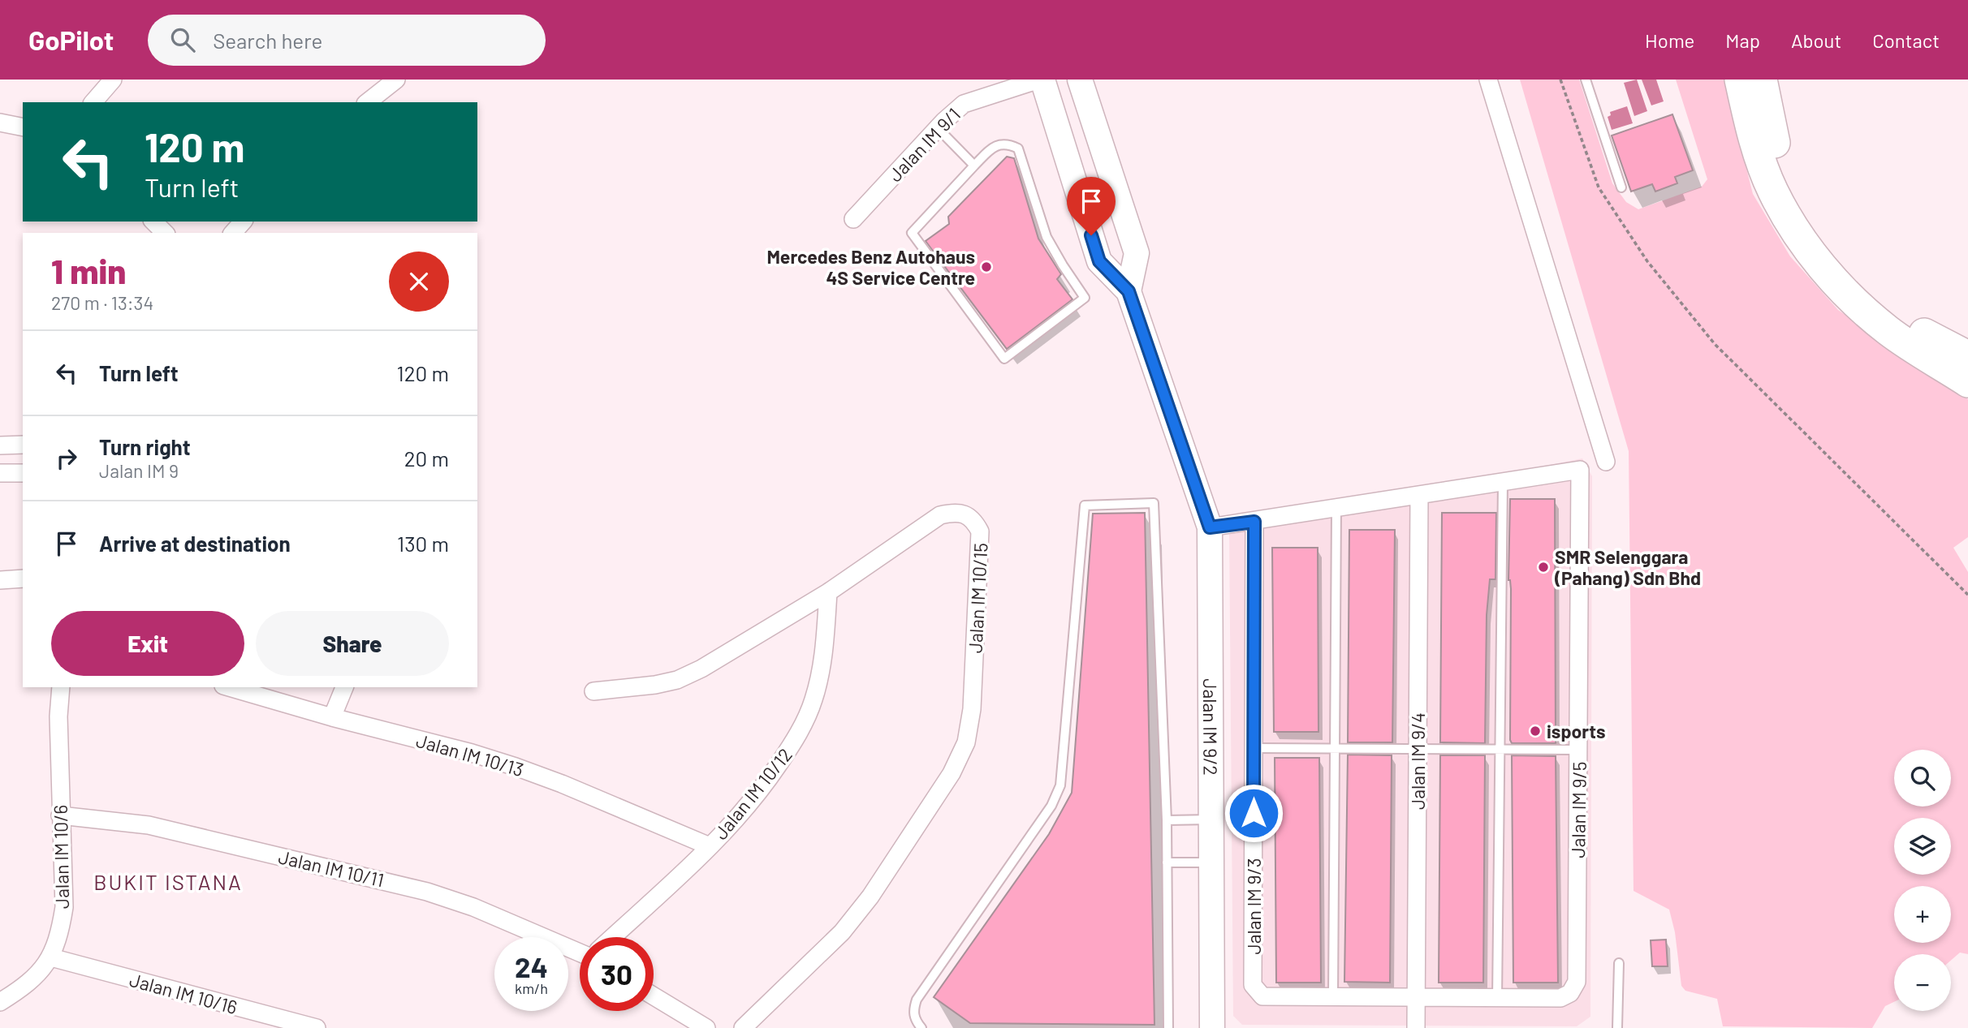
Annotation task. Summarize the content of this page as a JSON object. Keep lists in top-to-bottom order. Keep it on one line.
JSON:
{"streets":{"street":["Jalan IM 9/1","Jalan IM 10/15","Jalan IM 9/2","Jalan IM 10/13","Jalan IM 9/4","Jalan IM 10/12","Jalan IM 9/5","Jalan IM 10/6","Jalan IM 10/11","Jalan IM 9/3","Jalan IM 10/16"]},"crossings":[["Jalan IM 10/15","Jalan IM 10/12"],["Jalan IM 10/13","Jalan IM 10/12"],["Jalan IM 9/4","Jalan IM 9/5"],["Jalan IM 9/4","Jalan IM 9/3"],["Jalan IM 9/5","Jalan IM 9/3"],["Jalan IM 10/6","Jalan IM 10/11"],["Jalan IM 10/6","Jalan IM 10/16"]],"districts":["BUKIT ISTANA"],"places":["Mercedes Benz Autohaus 4S Service Centre","SMR Selenggara (Pahang) Sdn Bhd","isports"],"page":{"header":"GoPilot","search":"Search here","nav":["Home","Map","About","Contact"],"turn":["120 m","Turn left"],"heading":["1 min","270 m · 13:34"],"list":[{"name":"Turn left","value":"120 m"},{"name":"Turn right","note":"Jalan IM 9","value":"20 m"},{"name":"Arrive at destination","value":"130 m"}],"buttons":["Exit","Share"],"map_buttons":["+","−"],"speed":"24 km/h","limit":"30"}}
